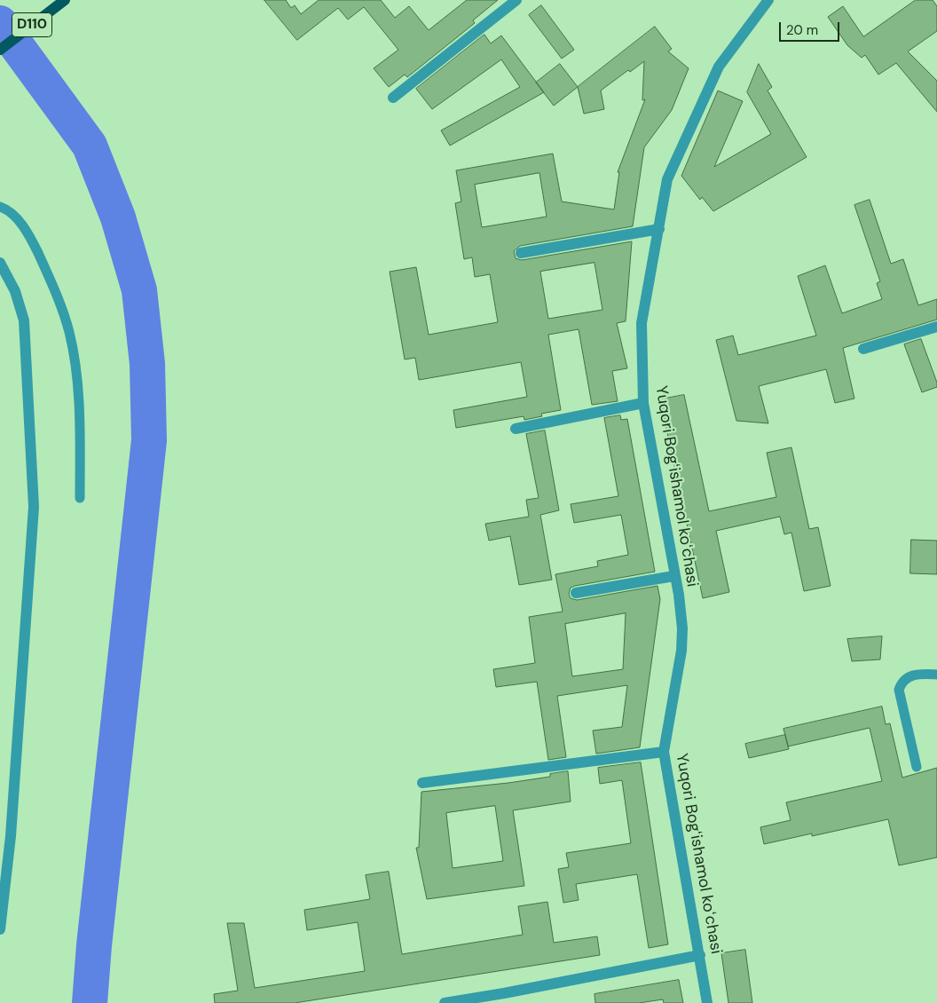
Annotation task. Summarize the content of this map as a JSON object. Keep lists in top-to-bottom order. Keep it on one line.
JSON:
{"streets":{"main road":["D110"],"street":["Yuqori Bogʻishamol koʻchasi"]},"scale_bar":"20 m"}
